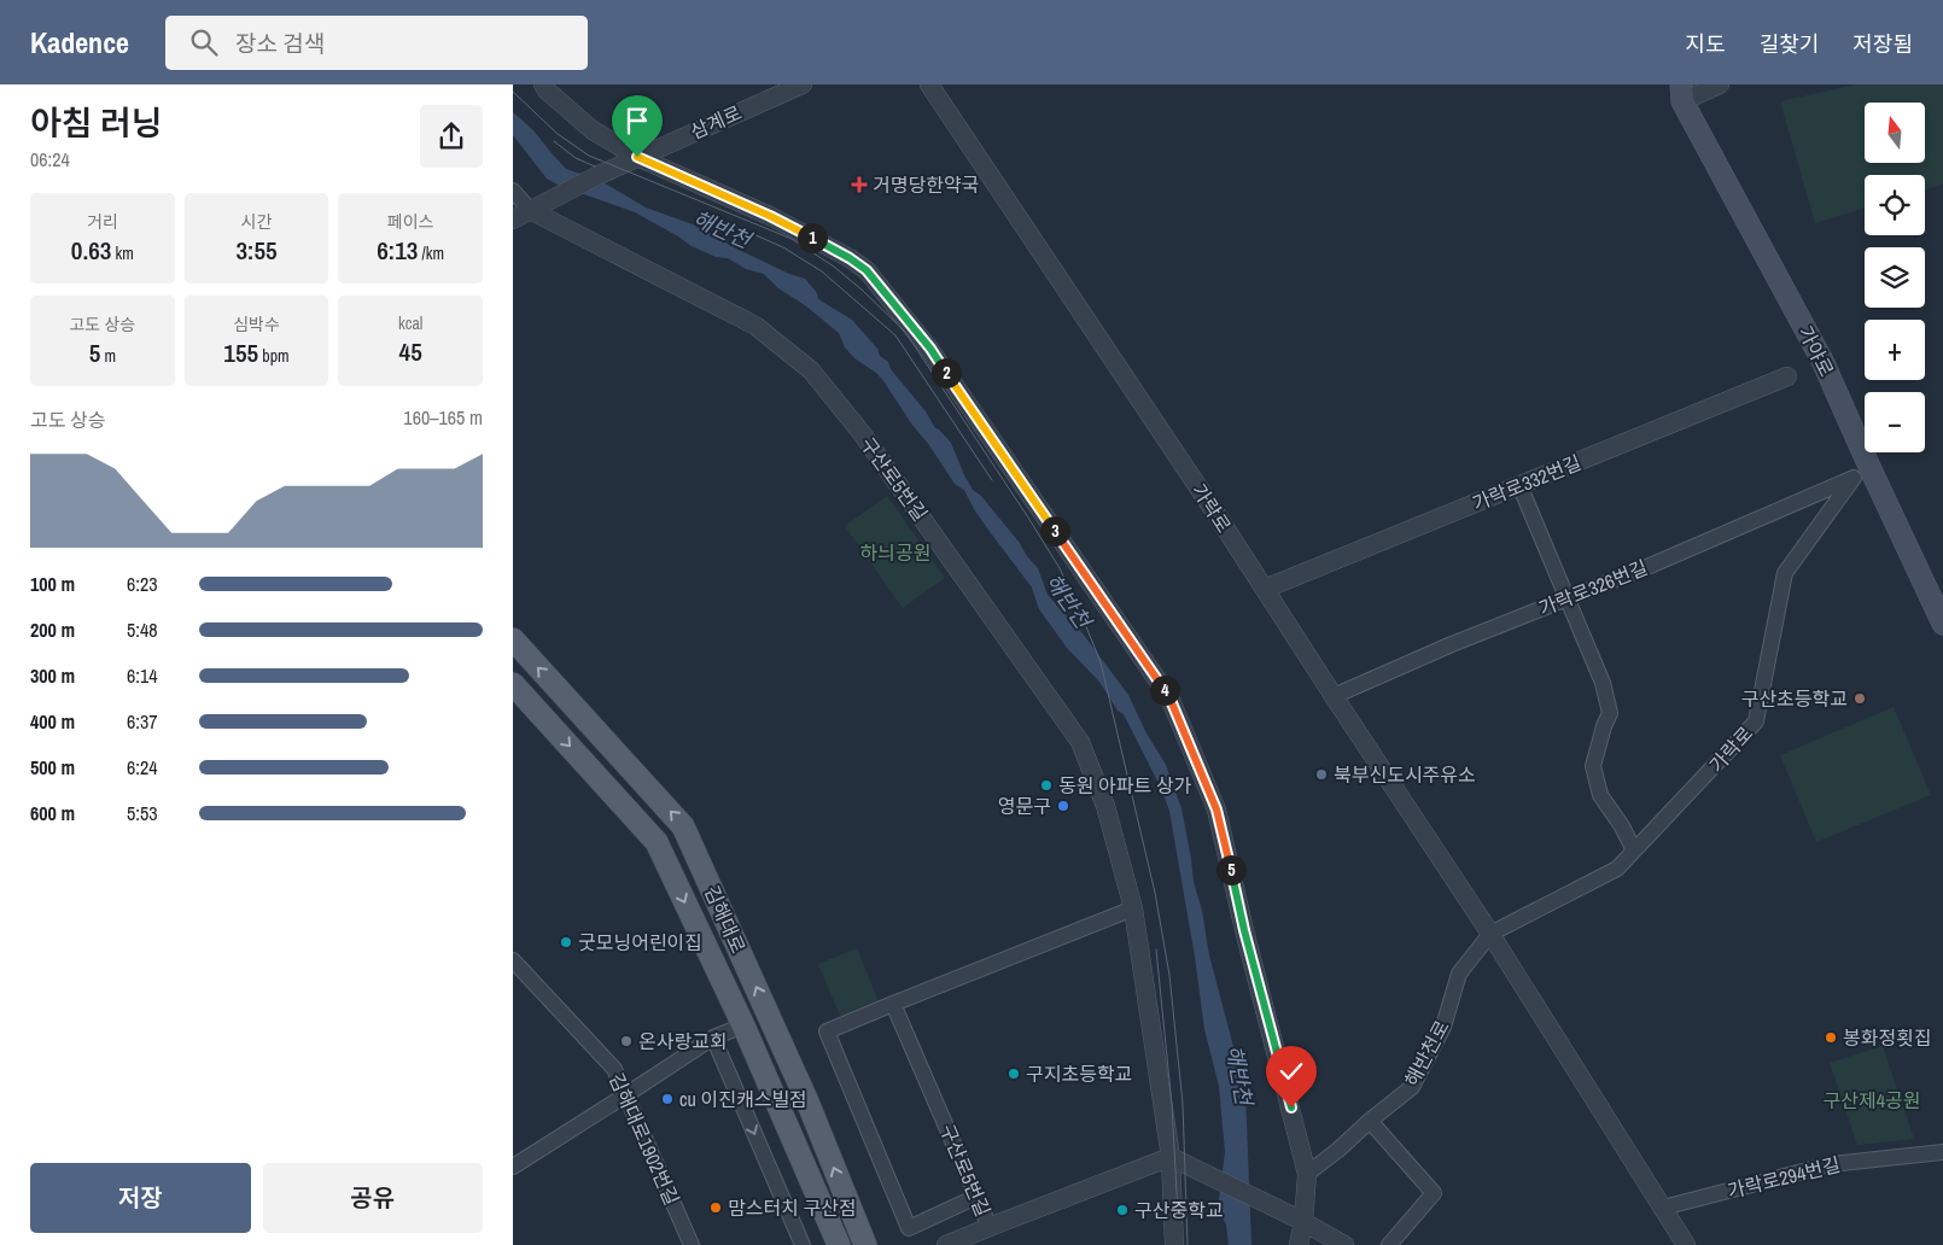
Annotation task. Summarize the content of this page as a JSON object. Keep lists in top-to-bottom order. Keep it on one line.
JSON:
{"streets":{"main road":["가야로","김해대로"],"street":["삼계로","구산로5번길","가락로332번길","가락로","가락로326번길","해반천로","김해대로1902번길","가락로294번길"]},"crossings":[["삼계로","구산로5번길"],["가락로332번길","가락로"],["가락로","가락로326번길"],["가락로","해반천로"],["가락로","가락로294번길"]],"water":["해반천"],"parks":["하늬공원","구산제4공원"],"places":{"health":["거명당한약국"],"other":["구산초등학교","북부신도시주유소","동원 아파트 상가","영문구","굿모닝어린이집","봉화정횟집","온사랑교회","구지초등학교","cu 이진캐스빌점","맘스터치 구산점","구산중학교"]},"north":"top","page":{"header":"Kadence","search":"장소 검색","nav":["지도","길찾기","저장됨"],"heading":["아침 러닝","06:24"],"map_buttons":["+","−"],"stats":[["거리","0.63 km"],["시간","3:55"],["페이스","6:13 /km"],["고도 상승","5 m"],["심박수","155 bpm"],["kcal","45"]],"pins":["1","2","3","4","5"],"chart":["고도 상승","160–165 m"],"list":[{"name":"100 m","note":"6:23"},{"name":"200 m","note":"5:48"},{"name":"300 m","note":"6:14"},{"name":"400 m","note":"6:37"},{"name":"500 m","note":"6:24"},{"name":"600 m","note":"5:53"}],"buttons":["저장","공유"]}}
